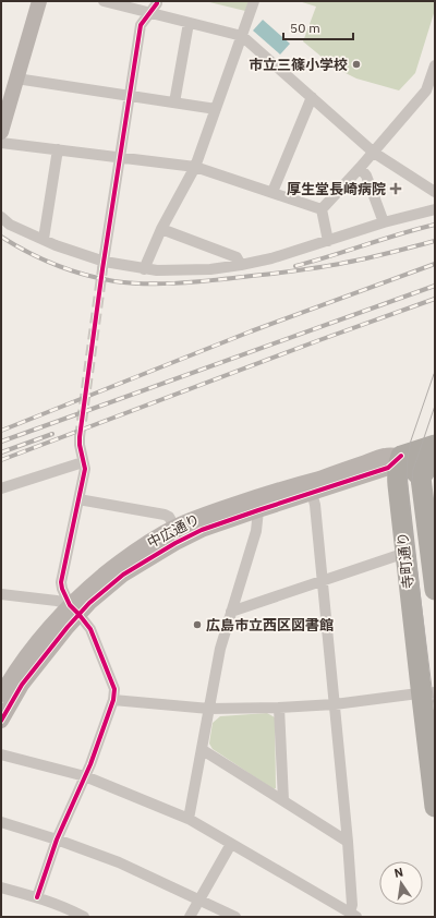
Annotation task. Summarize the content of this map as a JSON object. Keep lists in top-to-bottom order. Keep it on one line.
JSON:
{"streets":{"highway":["寺町通り"],"street":["中広通り"]},"crossings":[["中広通り","寺町通り"]],"places":{"other":["市立三篠小学校","広島市立西区図書館"],"health":["厚生堂長崎病院"]},"scale_bar":"50 m","north":"top"}
